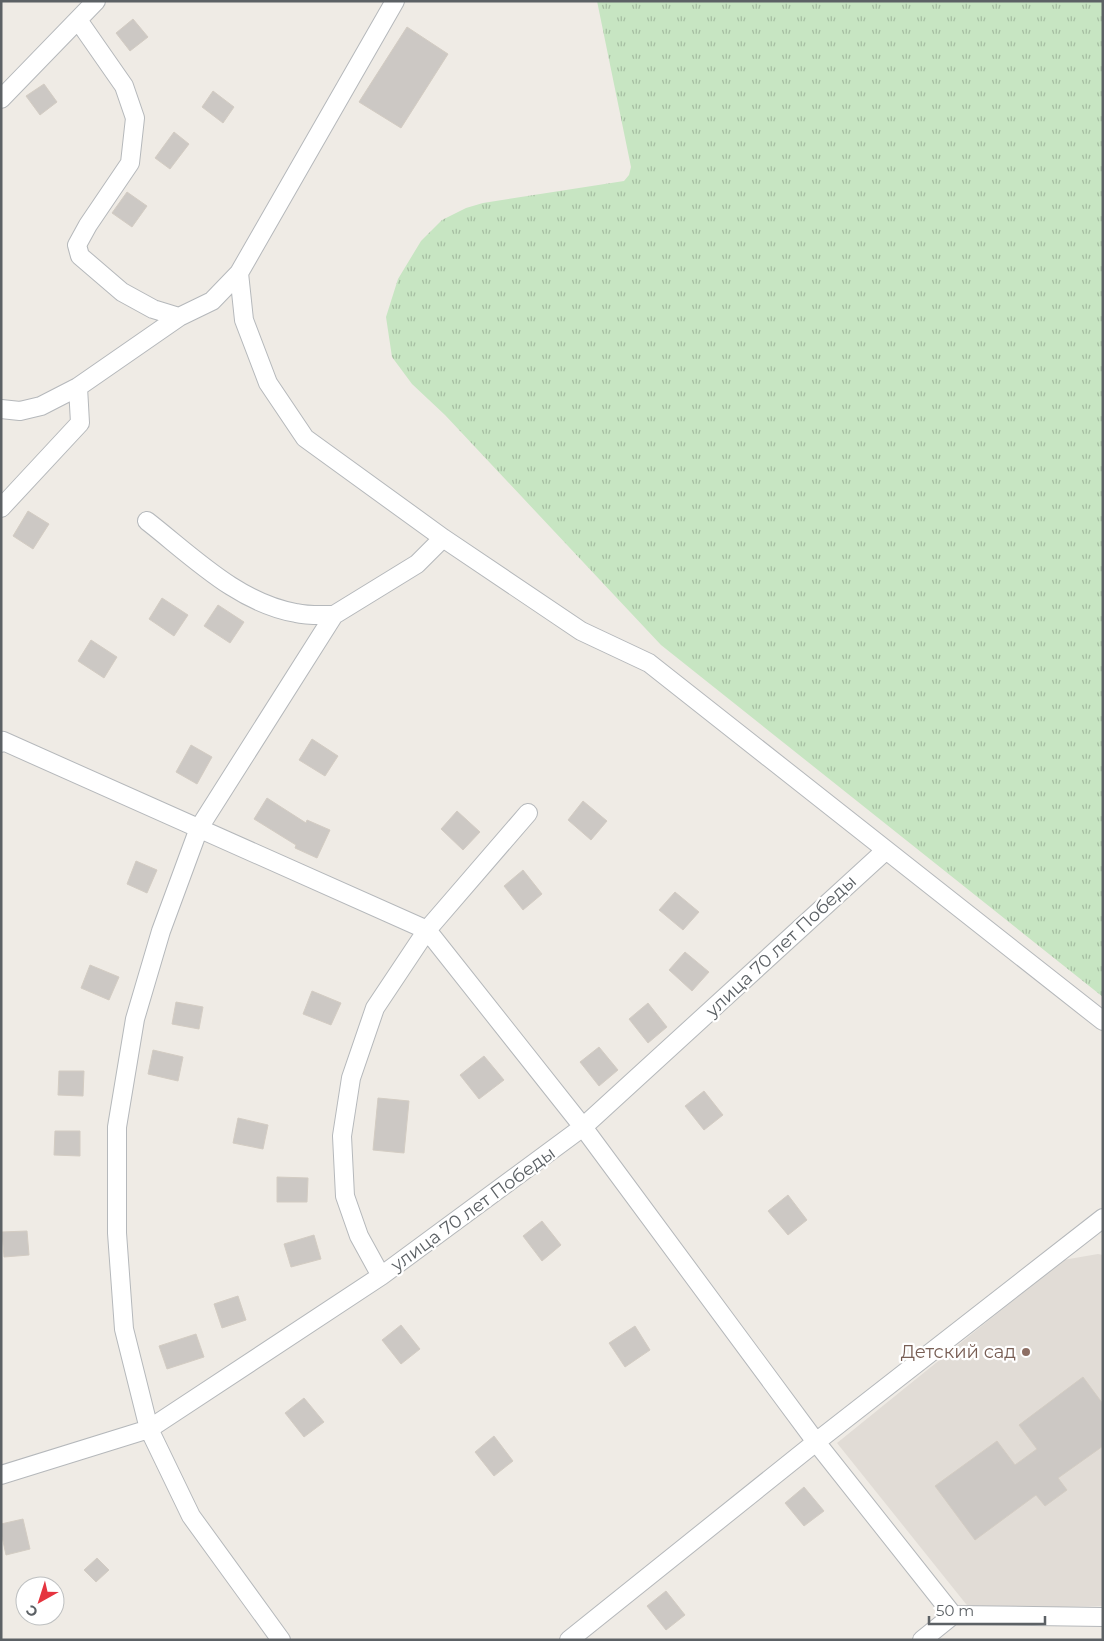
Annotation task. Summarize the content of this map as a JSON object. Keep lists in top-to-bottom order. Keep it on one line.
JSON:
{"streets":{"street":["улица 70 лет Победы"]},"places":["Детский сад"],"scale_bar":"50 m","north":"bottom left"}
